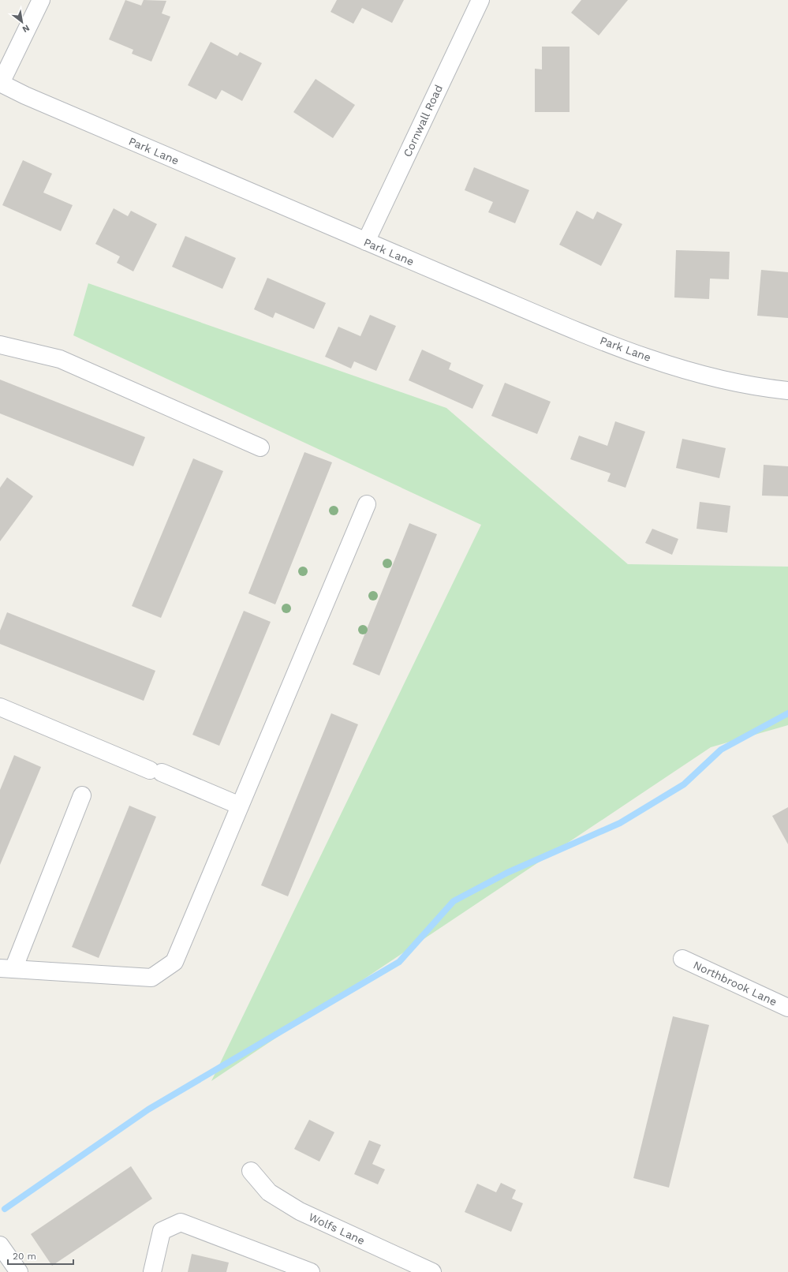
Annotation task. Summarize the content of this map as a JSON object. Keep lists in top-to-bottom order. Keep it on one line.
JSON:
{"streets":{"street":["Cornwall Road","Park Lane","Northbrook Lane","Wolfs Lane"]},"crossings":[["Cornwall Road","Park Lane"]],"scale_bar":"20 m","north":"bottom right"}
